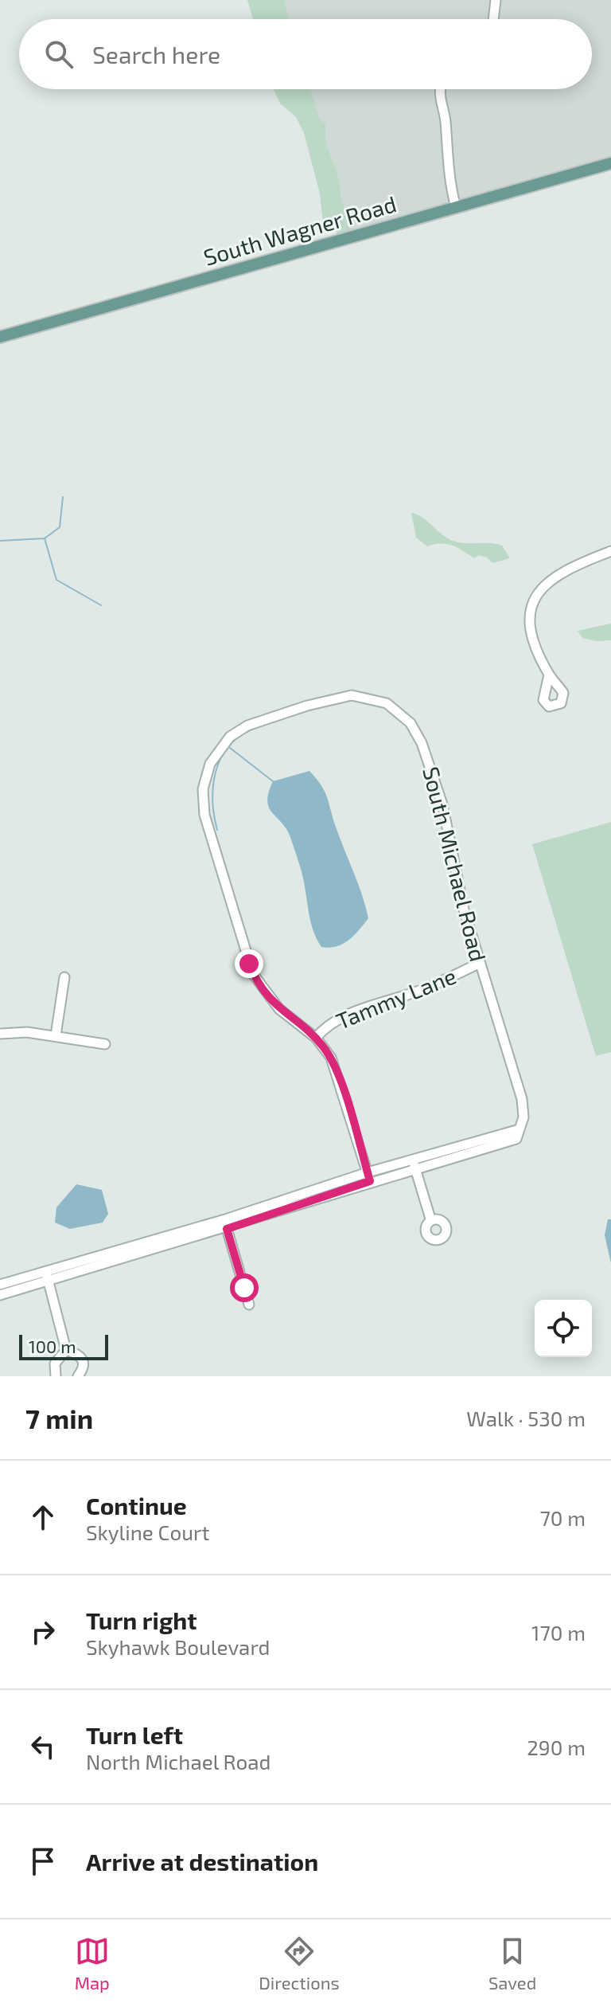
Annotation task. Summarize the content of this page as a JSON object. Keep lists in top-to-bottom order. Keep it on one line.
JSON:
{"streets":{"main road":["South Wagner Road"],"street":["South Michael Road","Tammy Lane"]},"crossings":[["South Michael Road","Tammy Lane"]],"scale_bar":"100 m","page":{"search":"Search here","scale":"100 m","heading":["7 min","Walk · 530 m"],"list":[["Continue","Skyline Court","70 m"],["Turn right","Skyhawk Boulevard","170 m"],["Turn left","North Michael Road","290 m"],"Arrive at destination"],"nav":["Map","Directions","Saved"]}}
